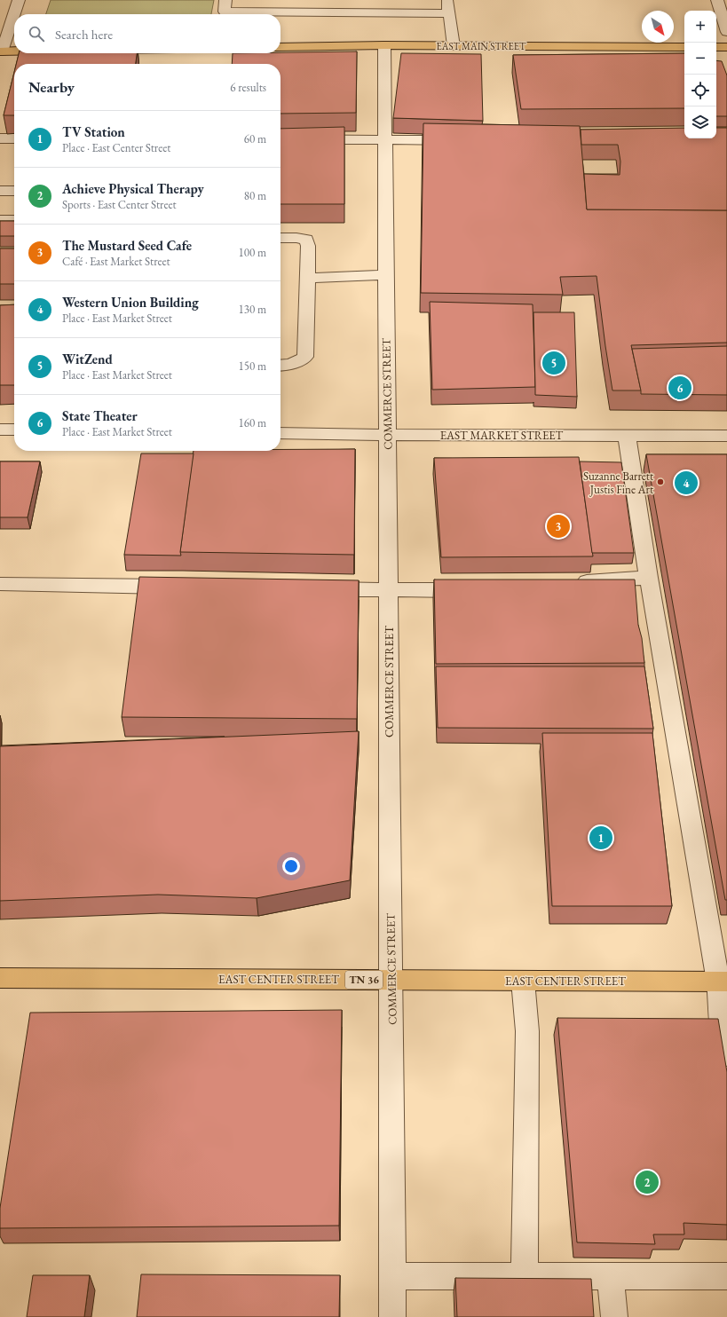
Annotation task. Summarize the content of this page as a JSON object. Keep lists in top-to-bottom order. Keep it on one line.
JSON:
{"streets":{"main road":["EAST MAIN STREET","EAST CENTER STREET","TN 36"],"street":["COMMERCE STREET","EAST MARKET STREET"]},"crossings":[["EAST MAIN STREET","COMMERCE STREET"],["COMMERCE STREET","EAST MARKET STREET"],["COMMERCE STREET","EAST CENTER STREET"]],"places":["Suzanne Barrett Justis Fine Art"],"north":"bottom right","page":{"map_buttons":["+","−"],"search":"Search here","heading":["Nearby","6 results"],"list":[{"mark":"1","name":"TV Station","note":"Place · East Center Street","value":"60 m"},{"mark":"2","name":"Achieve Physical Therapy","note":"Sports · East Center Street","value":"80 m"},{"mark":"3","name":"The Mustard Seed Cafe","note":"Café · East Market Street","value":"100 m"},{"mark":"4","name":"Western Union Building","note":"Place · East Market Street","value":"130 m"},{"mark":"5","name":"WitZend","note":"Place · East Market Street","value":"150 m"},{"mark":"6","name":"State Theater","note":"Place · East Market Street","value":"160 m"}],"pins":["5","6","4","3","1","2"]}}
